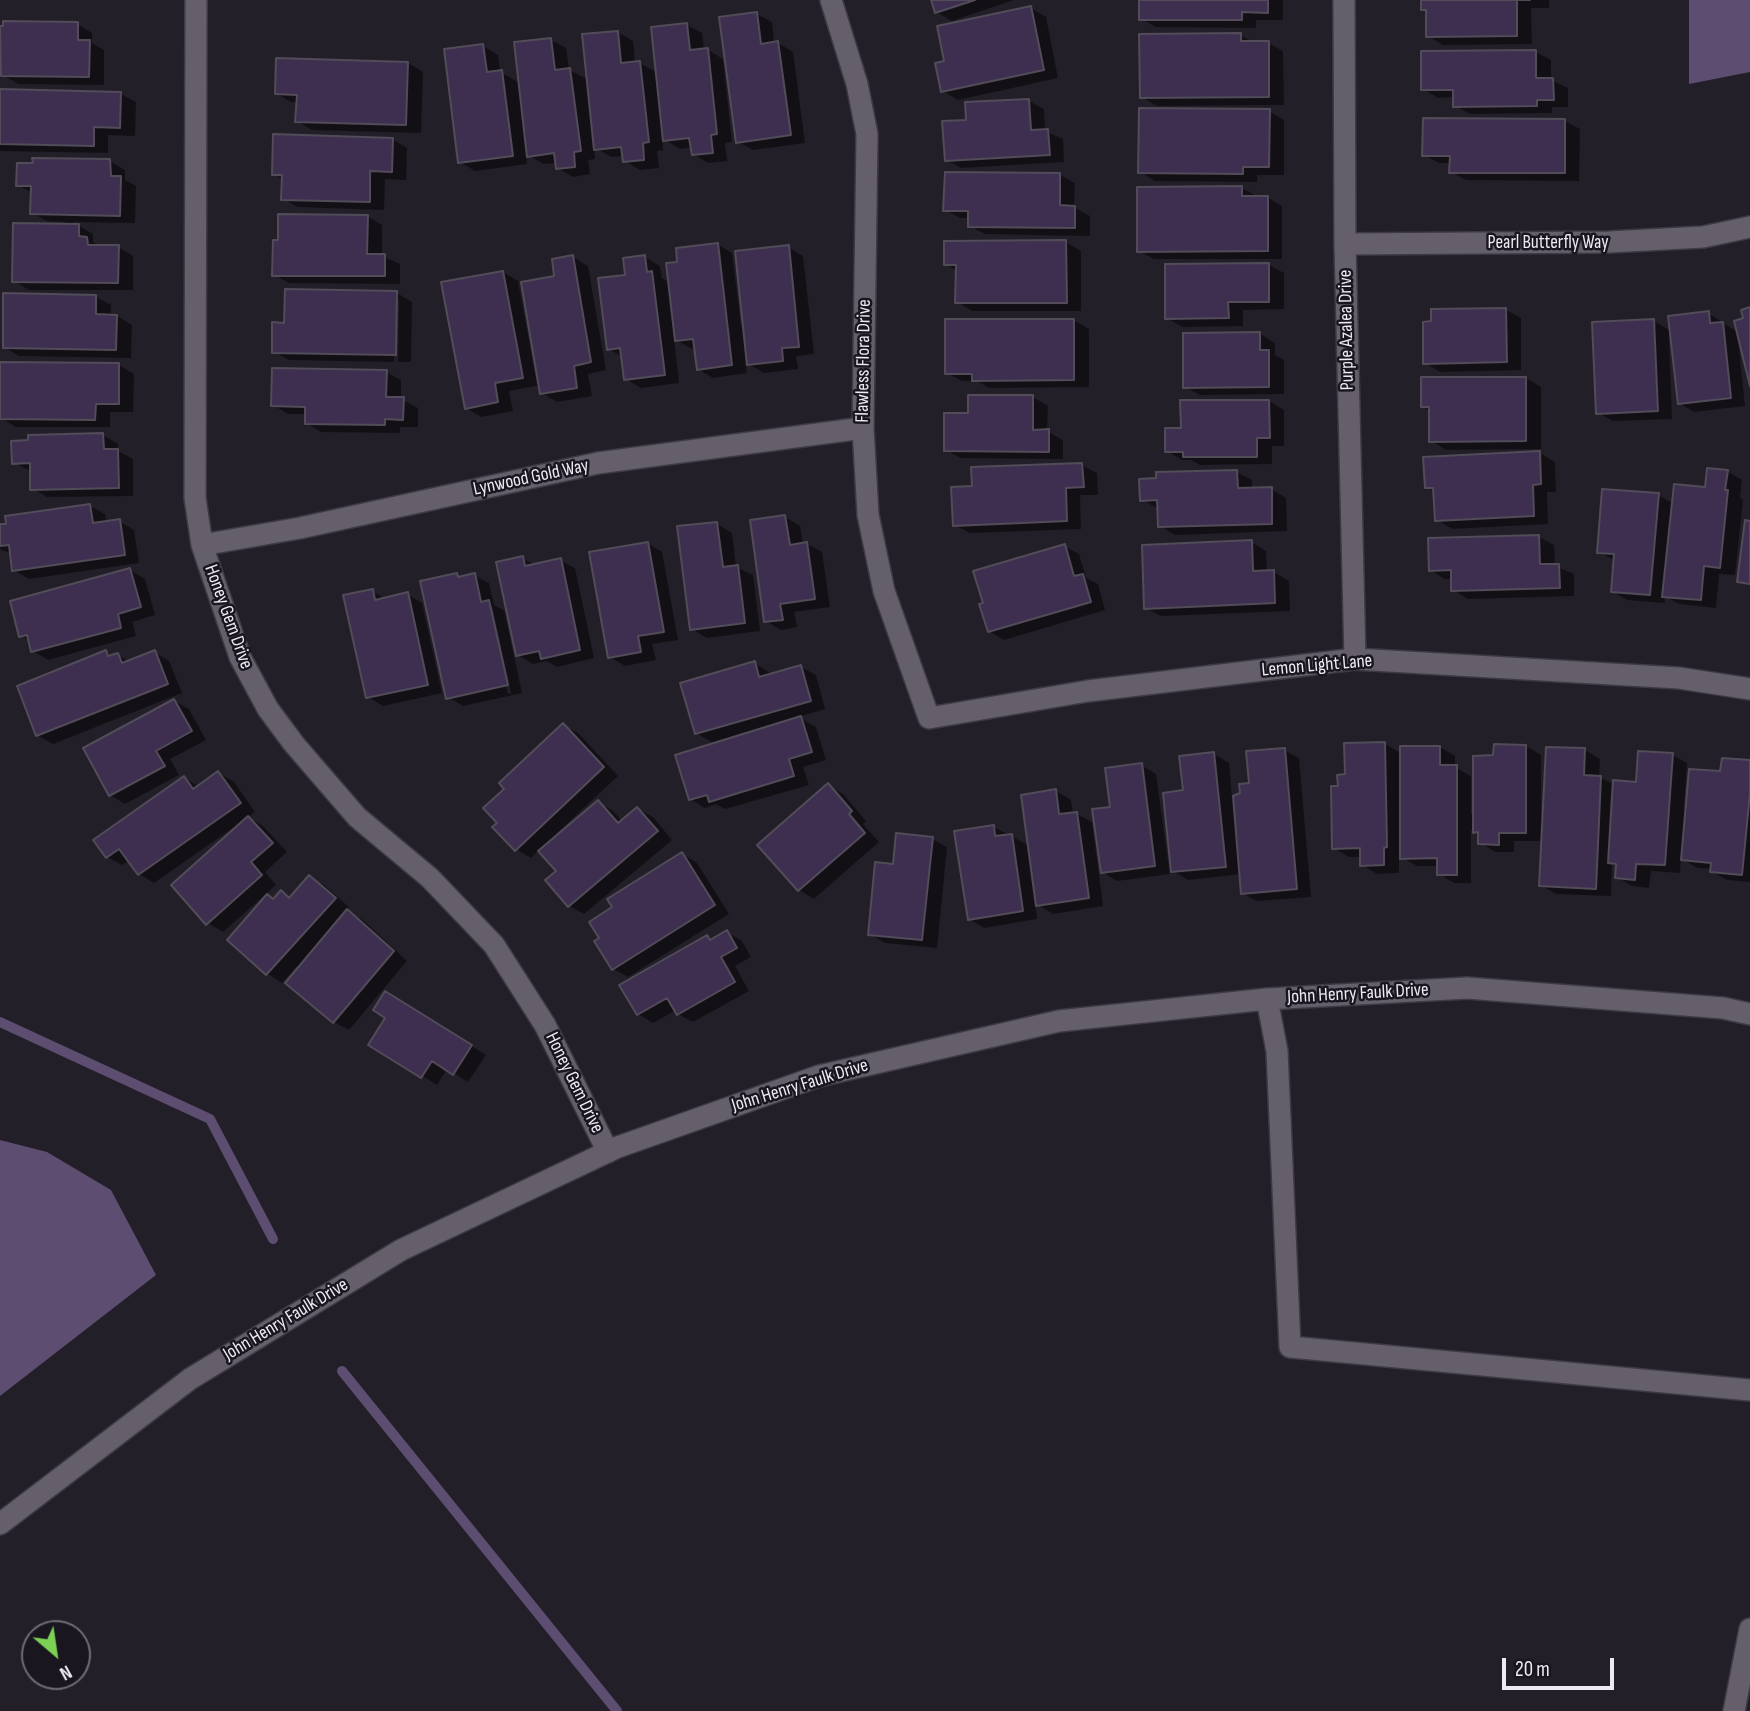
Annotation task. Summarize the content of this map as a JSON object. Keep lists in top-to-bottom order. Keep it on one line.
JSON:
{"streets":{"street":["Pearl Butterfly Way","Purple Azalea Drive","Flawless Flora Drive","Lynwood Gold Way","Honey Gem Drive","Lemon Light Lane","John Henry Faulk Drive"]},"crossings":[["Pearl Butterfly Way","Purple Azalea Drive"],["Purple Azalea Drive","Lemon Light Lane"],["Flawless Flora Drive","Lynwood Gold Way"],["Flawless Flora Drive","Lemon Light Lane"],["Lynwood Gold Way","Honey Gem Drive"],["Honey Gem Drive","John Henry Faulk Drive"]],"scale_bar":"20 m","north":"bottom right"}
